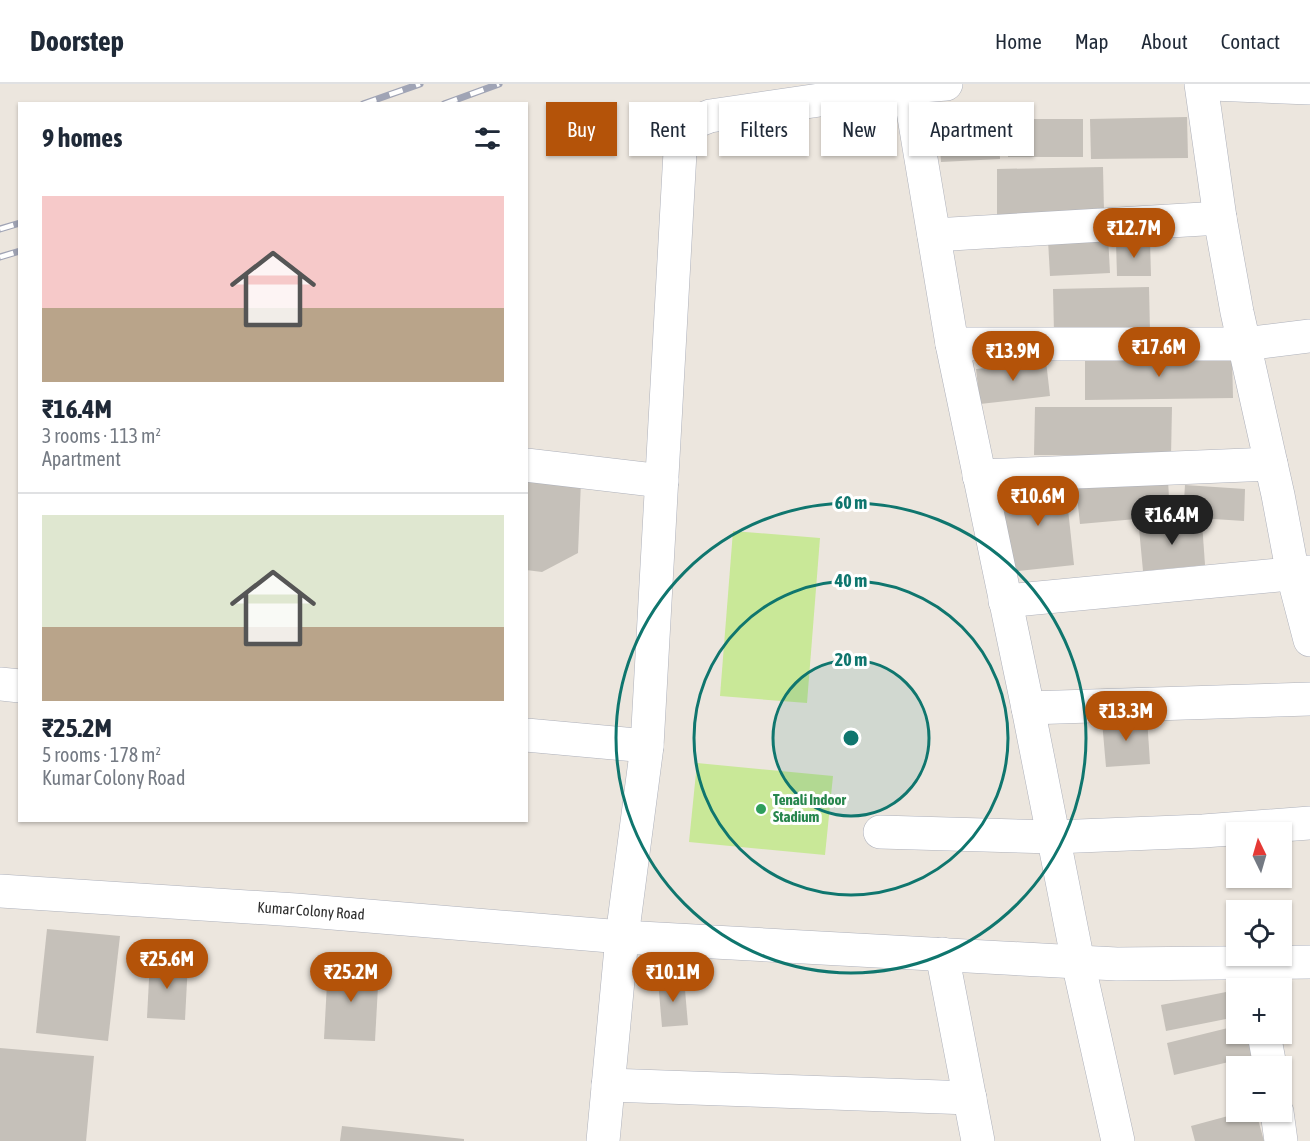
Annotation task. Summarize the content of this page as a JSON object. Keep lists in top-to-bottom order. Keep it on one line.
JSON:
{"streets":{"street":["Kumar Colony Road"]},"places":["Tenali Indoor Stadium"],"north":"top","page":{"header":"Doorstep","nav":["Home","Map","About","Contact"],"chip":["Buy","Rent","Filters","New","Apartment"],"heading":"9 homes","list":[{"name":"₹16.4M","note":"3 rooms · 113 m² · Apartment"},{"name":"₹25.2M","note":"5 rooms · 178 m² · Kumar Colony Road"}],"price":["₹12.7M","₹17.6M","₹13.9M","₹10.6M","₹16.4M","₹13.3M","₹25.6M","₹25.2M","₹10.1M"],"map_buttons":["+","−"]},"rings":["60 m","40 m","20 m"]}
